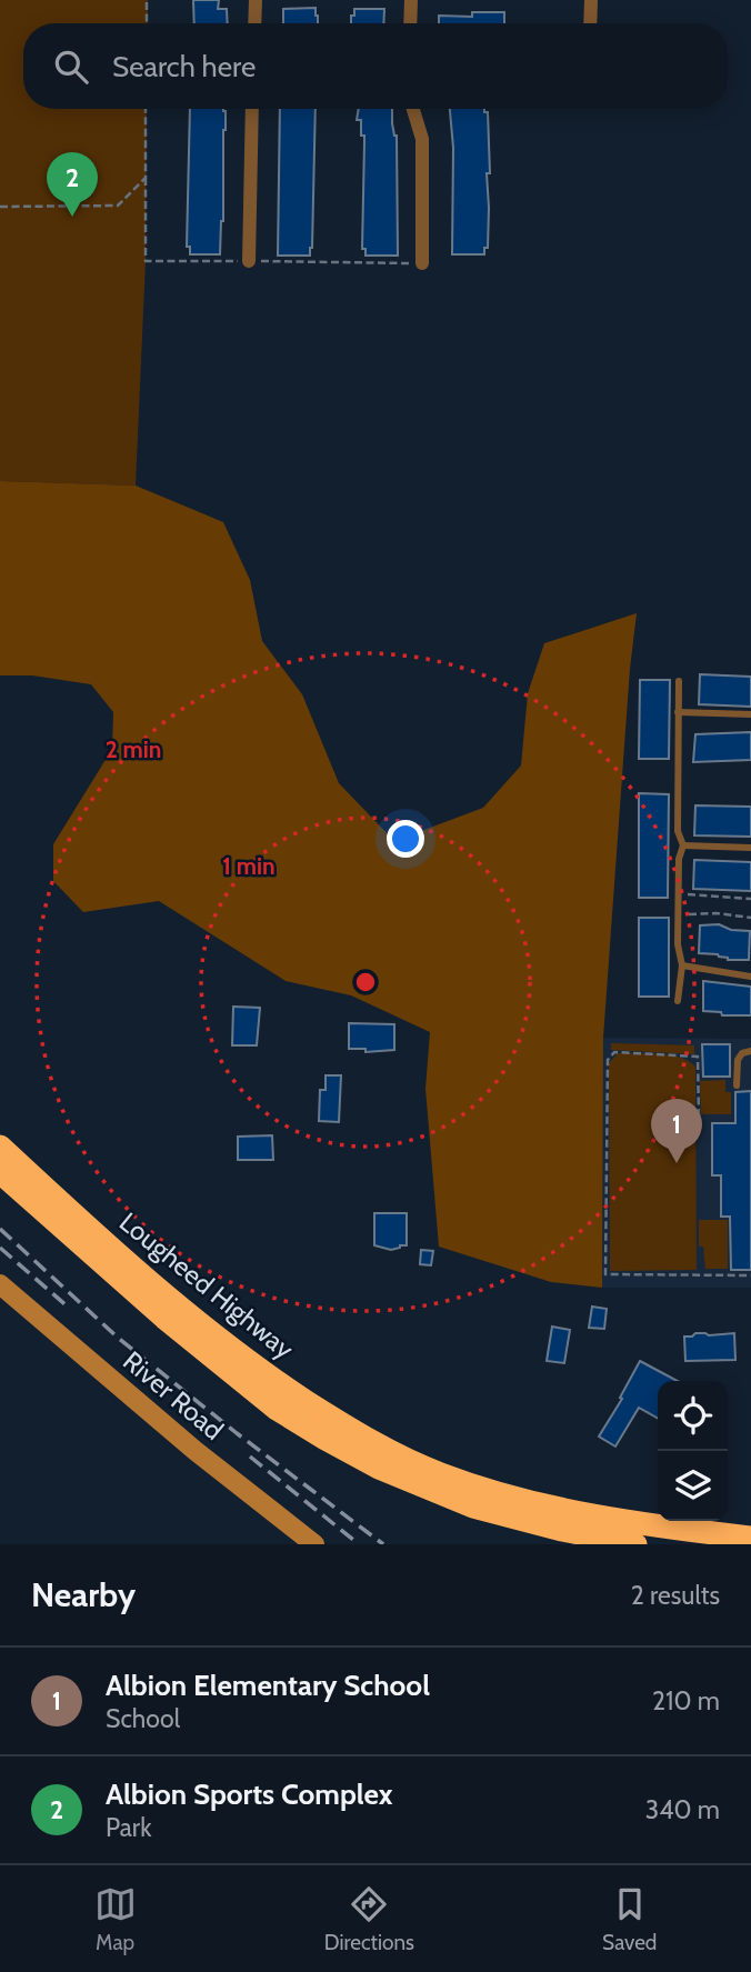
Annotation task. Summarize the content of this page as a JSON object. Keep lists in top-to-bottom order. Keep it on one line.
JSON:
{"streets":{"highway":["Lougheed Highway"],"street":["River Road"]},"page":{"search":"Search here","pins":["2","1"],"heading":["Nearby","2 results"],"list":[{"mark":"1","name":"Albion Elementary School","note":"School","value":"210 m"},{"mark":"2","name":"Albion Sports Complex","note":"Park","value":"340 m"}],"nav":["Map","Directions","Saved"]},"rings":["2 min","1 min"]}
